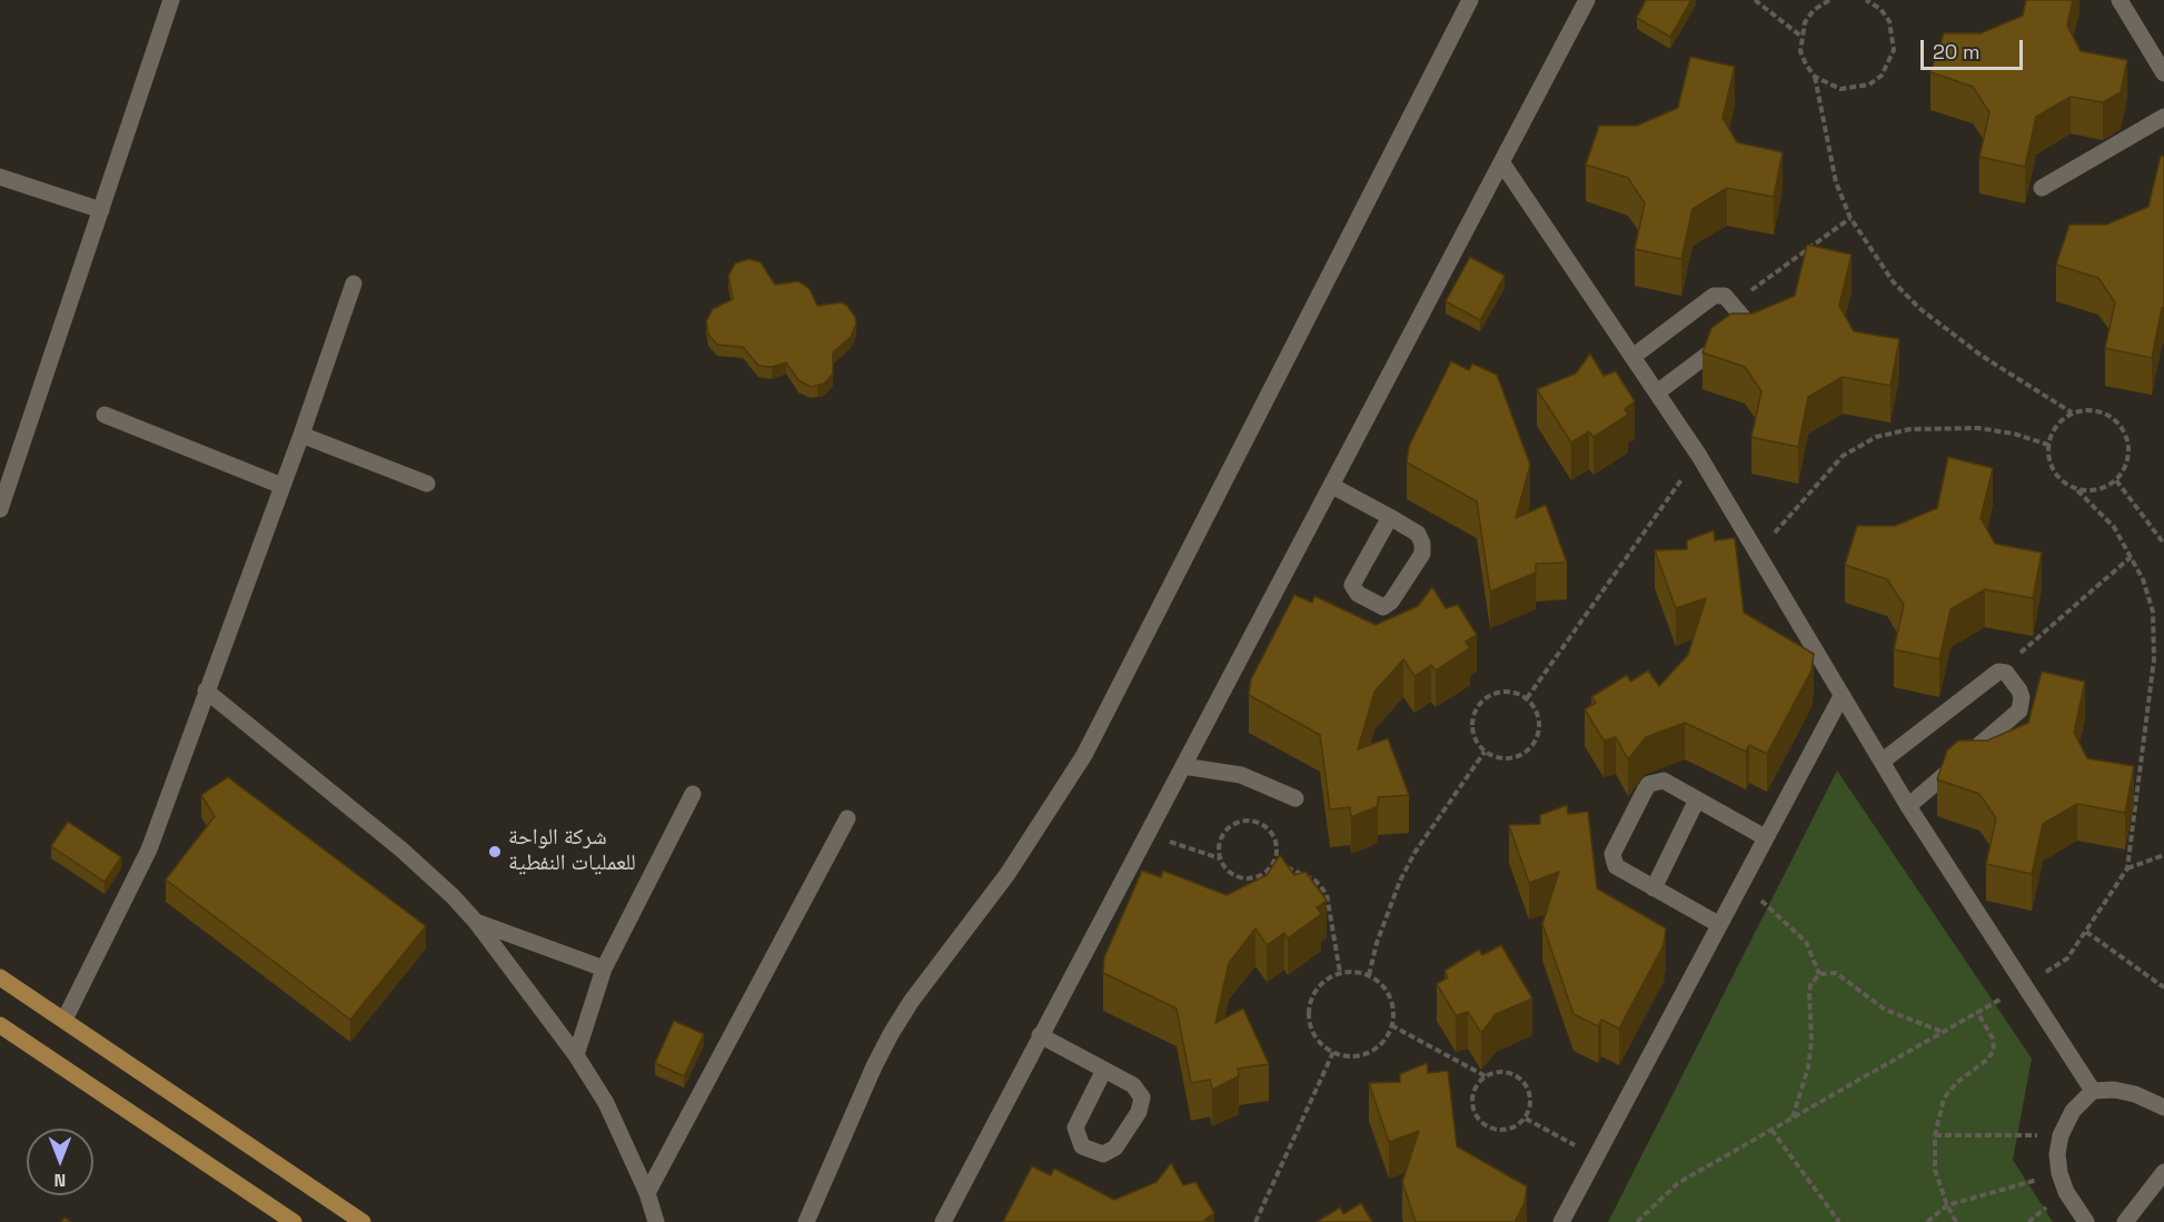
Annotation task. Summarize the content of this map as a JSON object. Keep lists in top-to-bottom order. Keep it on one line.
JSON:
{"places":["شركة الواحة للعمليات النفطية"],"scale_bar":"20 m","north":"bottom"}
